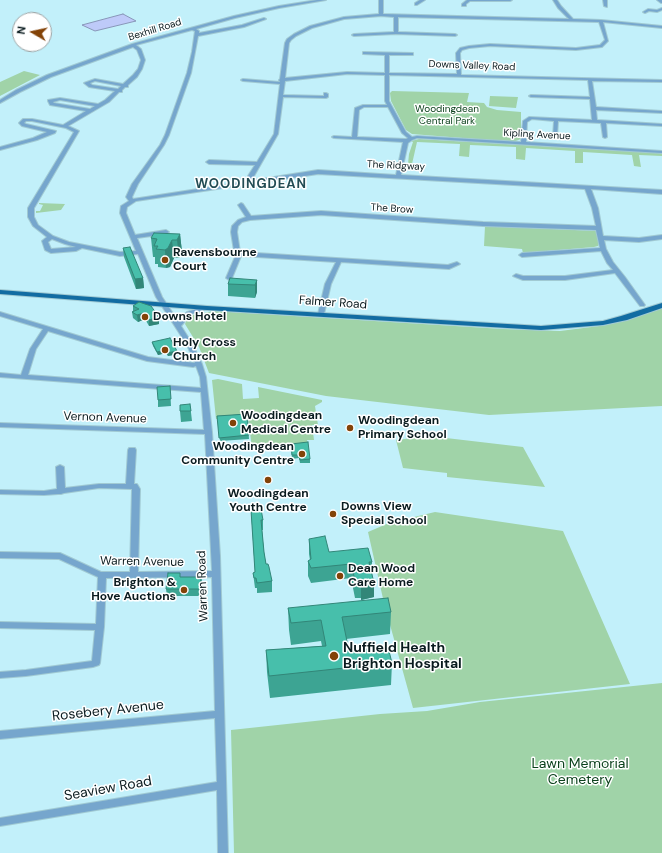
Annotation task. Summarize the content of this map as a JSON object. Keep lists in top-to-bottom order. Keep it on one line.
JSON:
{"streets":{"main road":["Falmer Road"],"street":["Bexhill Road","Downs Valley Road","Kipling Avenue","The Ridgway","The Brow","Vernon Avenue","Warren Avenue","Warren Road","Rosebery Avenue","Seaview Road"]},"crossings":[["The Ridgway","Warren Road"],["Falmer Road","Warren Road"],["Vernon Avenue","Warren Road"],["Warren Avenue","Warren Road"],["Warren Road","Rosebery Avenue"],["Warren Road","Seaview Road"]],"districts":["WOODINGDEAN"],"parks":["Woodingdean Central Park","Lawn Memorial Cemetery"],"places":["Ravensbourne Court","Downs Hotel","Holy Cross Church","Woodingdean Medical Centre","Woodingdean Primary School","Woodingdean Community Centre","Woodingdean Youth Centre","Downs View Special School","Dean Wood Care Home","Brighton & Hove Auctions","Nuffield Health Brighton Hospital"],"north":"left"}
